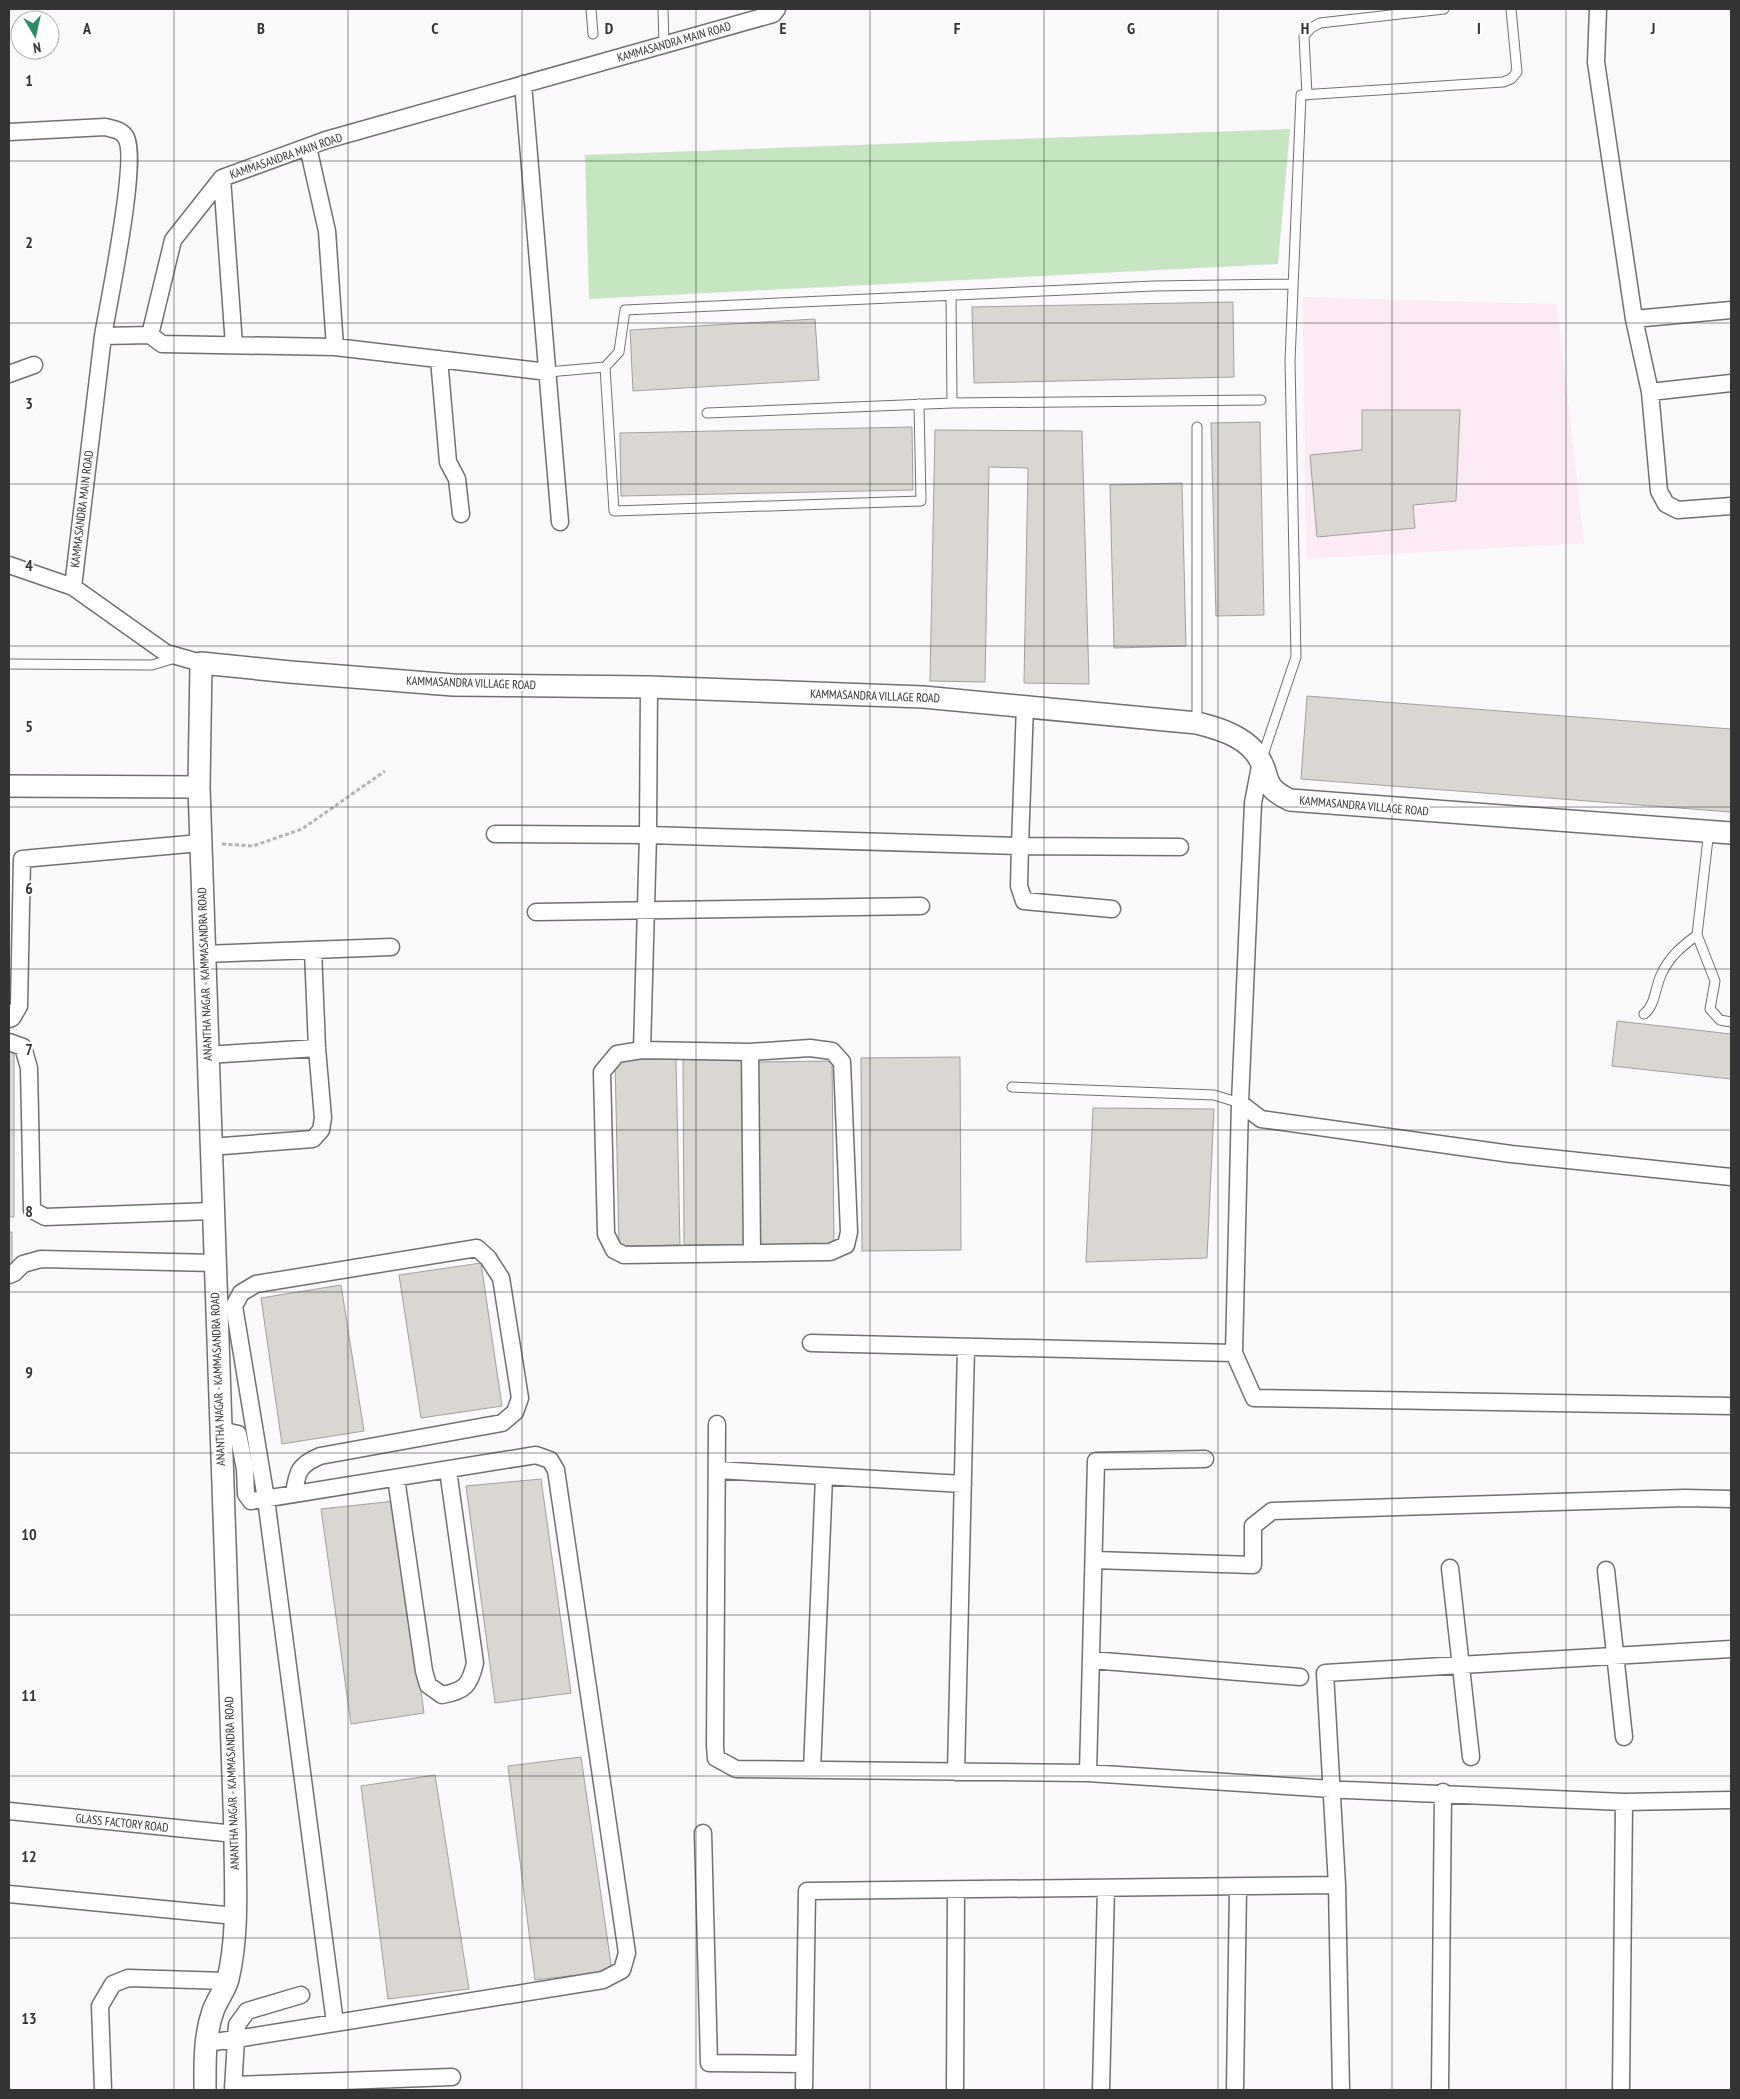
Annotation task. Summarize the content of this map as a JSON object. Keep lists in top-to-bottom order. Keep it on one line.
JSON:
{"streets":{"street":["KAMMASANDRA MAIN ROAD","KAMMASANDRA VILLAGE ROAD","ANANTHA NAGAR - KAMMASANDRA ROAD","GLASS FACTORY ROAD"]},"crossings":[["KAMMASANDRA MAIN ROAD","KAMMASANDRA VILLAGE ROAD"],["KAMMASANDRA VILLAGE ROAD","ANANTHA NAGAR - KAMMASANDRA ROAD"],["ANANTHA NAGAR - KAMMASANDRA ROAD","GLASS FACTORY ROAD"]],"north":"bottom","grid":{"columns":["A","B","C","D","E","F","G","H","I","J"],"rows":["1","2","3","4","5","6","7","8","9","10","11","12","13"]}}
